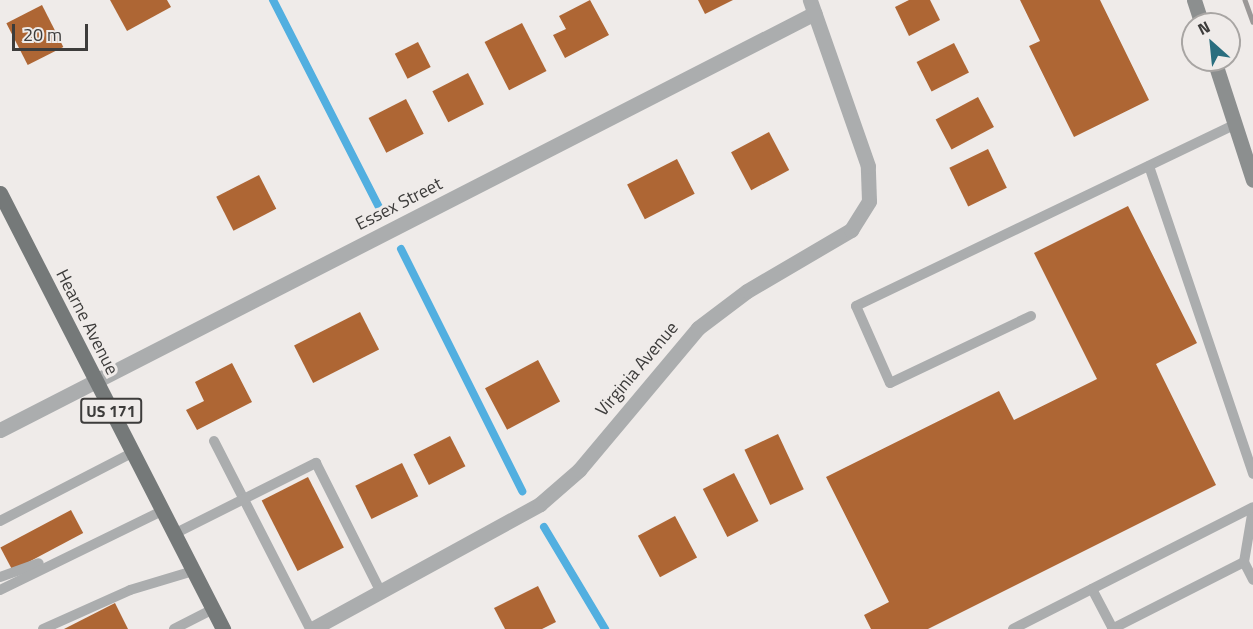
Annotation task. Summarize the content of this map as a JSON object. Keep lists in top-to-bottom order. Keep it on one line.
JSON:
{"streets":{"main road":["Hearne Avenue","US 171"],"street":["Essex Street","Virginia Avenue"]},"crossings":[["Essex Street","Hearne Avenue"],["Essex Street","Virginia Avenue"]],"scale_bar":"20 m","north":"top left"}
